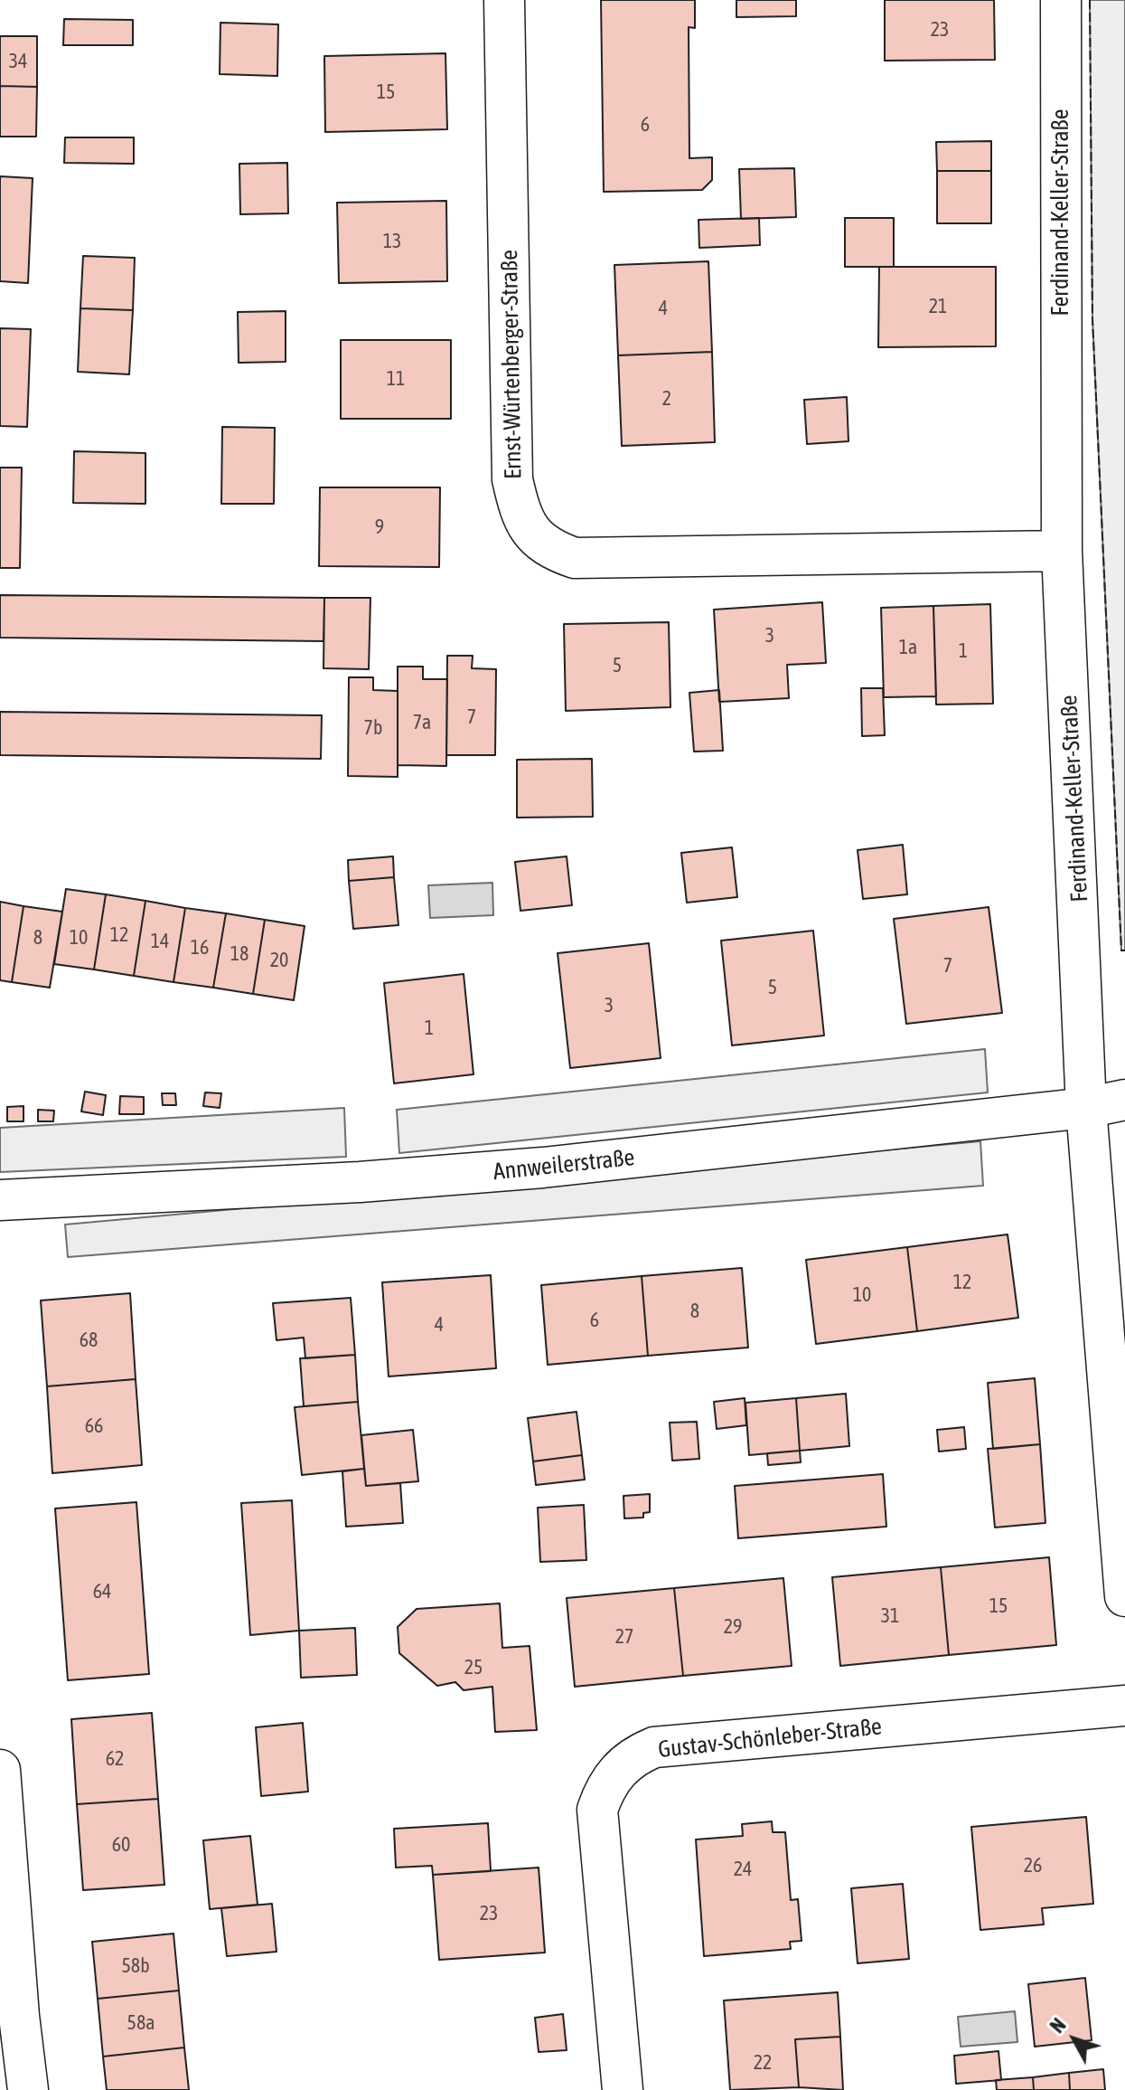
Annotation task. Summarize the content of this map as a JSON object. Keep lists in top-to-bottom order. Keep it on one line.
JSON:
{"streets":{"street":["Ferdinand-Keller-Straße","Ernst-Würtenberger-Straße","Annweilerstraße","Gustav-Schönleber-Straße"]},"crossings":[["Ferdinand-Keller-Straße","Ernst-Würtenberger-Straße"],["Ferdinand-Keller-Straße","Annweilerstraße"]],"house_numbers":["23","34","15","6","13","21","4","11","2","9","3","1a","1","5","7","7a","7b","12","8","10","14","16","18","20","7","5","3","1","12","10","8","6","4","68","66","64","15","31","29","27","25","62","60","26","24","23","58b","58a","22"],"north":"top left"}
